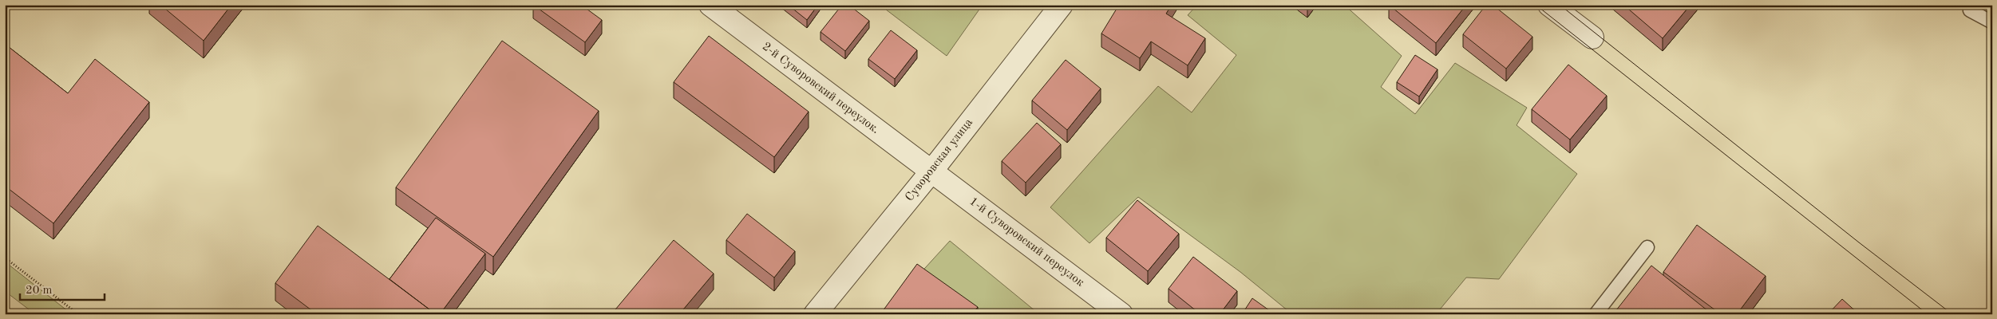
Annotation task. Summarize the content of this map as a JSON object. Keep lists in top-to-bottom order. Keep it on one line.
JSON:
{"streets":{"street":["2-й Суворовский переулок.","Суворовская улица","1-й Суворовский переулок"]},"crossings":[["2-й Суворовский переулок.","Суворовская улица"],["2-й Суворовский переулок.","1-й Суворовский переулок"],["Суворовская улица","1-й Суворовский переулок"]],"scale_bar":"20 m"}
